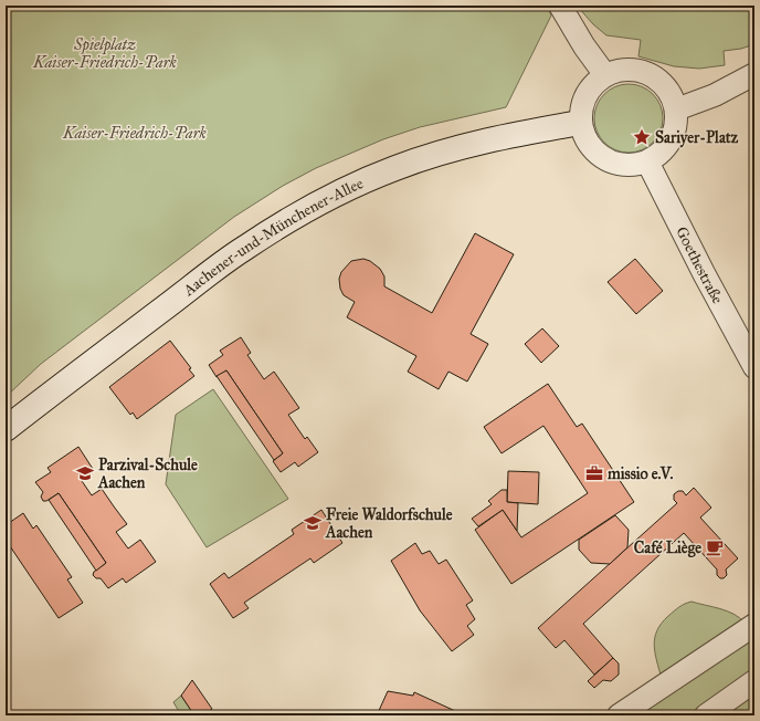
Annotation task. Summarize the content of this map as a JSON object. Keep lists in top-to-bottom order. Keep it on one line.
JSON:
{"streets":{"street":["Aachener-und-Münchener-Allee","Goethestraße"]},"crossings":[["Aachener-und-Münchener-Allee","Goethestraße"]],"parks":["Spielplatz Kaiser-Friedrich-Park","Kaiser-Friedrich-Park"],"places":{"place":["Sariyer-Platz"],"school or university":["Parzival-Schule Aachen","Freie Waldorfschule Aachen"],"office":["missio e.V."],"cafe":["Café Liège"]}}
